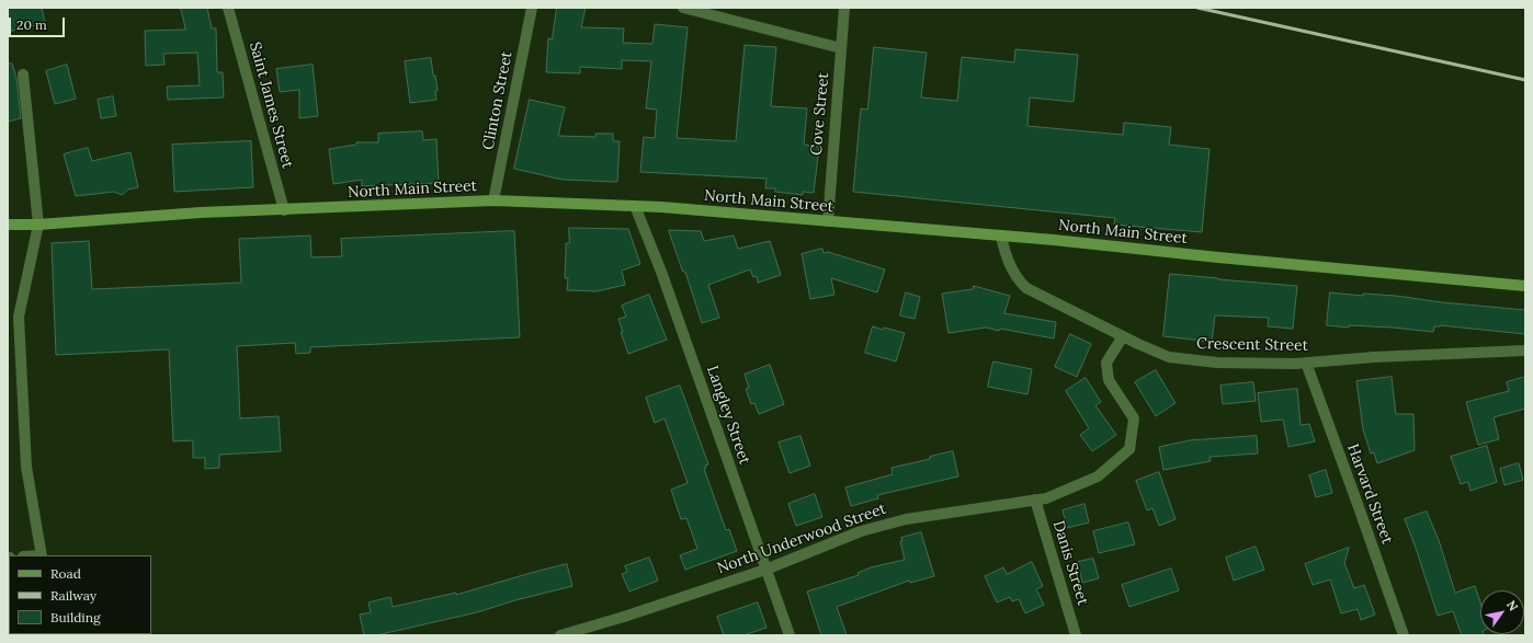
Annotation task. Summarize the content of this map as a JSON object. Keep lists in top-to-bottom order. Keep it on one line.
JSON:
{"streets":{"main road":["North Main Street"],"street":["Clinton Street","Saint James Street","Cove Street","Crescent Street","Langley Street","Harvard Street","North Underwood Street","Danis Street"]},"crossings":[["Clinton Street","North Main Street"],["Saint James Street","North Main Street"],["Cove Street","North Main Street"],["North Main Street","Crescent Street"],["North Main Street","Langley Street"],["Crescent Street","Harvard Street"],["Crescent Street","North Underwood Street"],["Langley Street","North Underwood Street"],["North Underwood Street","Danis Street"]],"legend":["Road","Railway","Building"],"scale_bar":"20 m","north":"top right"}
